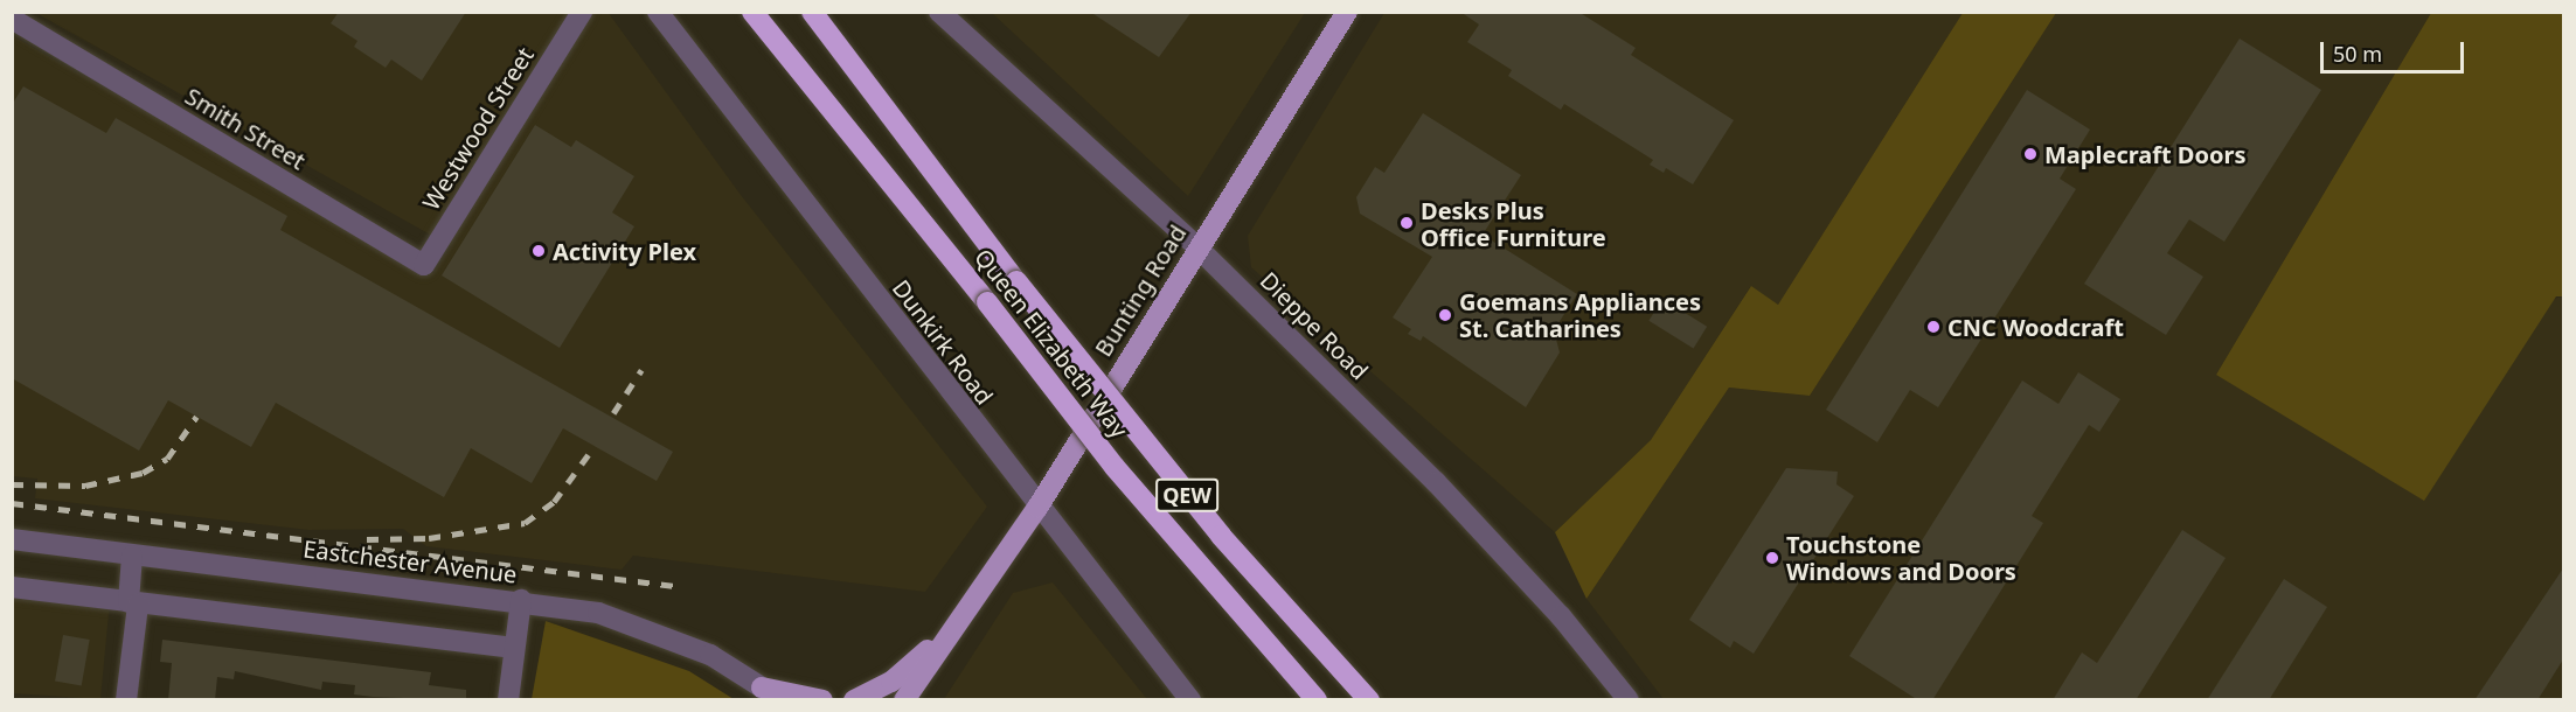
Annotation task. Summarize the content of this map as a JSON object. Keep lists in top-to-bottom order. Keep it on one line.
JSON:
{"streets":{"highway":["Queen Elizabeth Way","QEW"],"main road":["Bunting Road"],"street":["Smith Street","Westwood Street","Dieppe Road","Dunkirk Road","Eastchester Avenue"]},"crossings":[["Smith Street","Westwood Street"],["Bunting Road","Dieppe Road"],["Bunting Road","Dunkirk Road"]],"places":["Maplecraft Doors","Desks Plus Office Furniture","Activity Plex","Goemans Appliances St. Catharines","CNC Woodcraft","Touchstone Windows and Doors"],"scale_bar":"50 m"}
